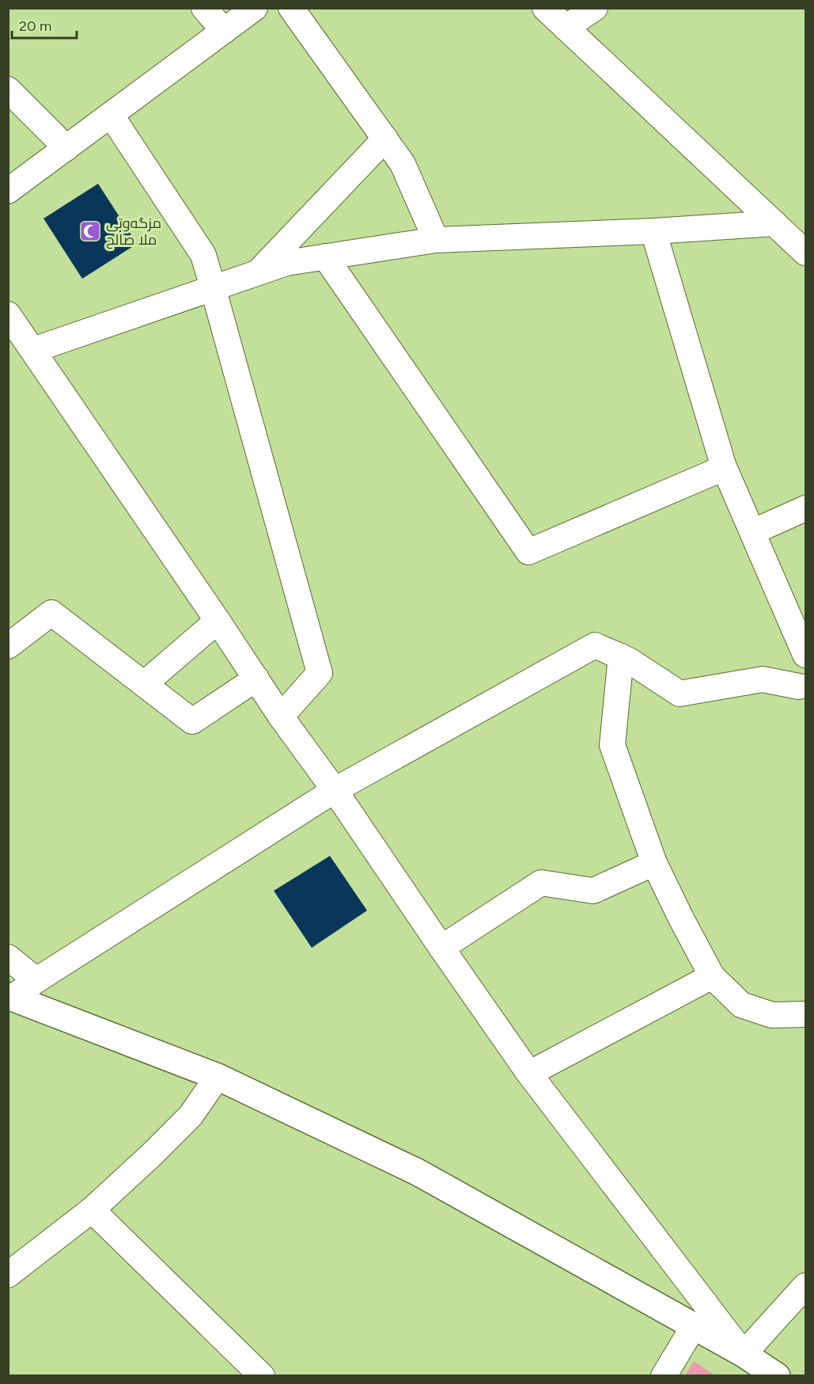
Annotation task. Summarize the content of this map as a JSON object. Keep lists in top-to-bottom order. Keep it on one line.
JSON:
{"places":{"mosque":["مزگه‌وتی ملا صالح"]},"scale_bar":"20 m"}
